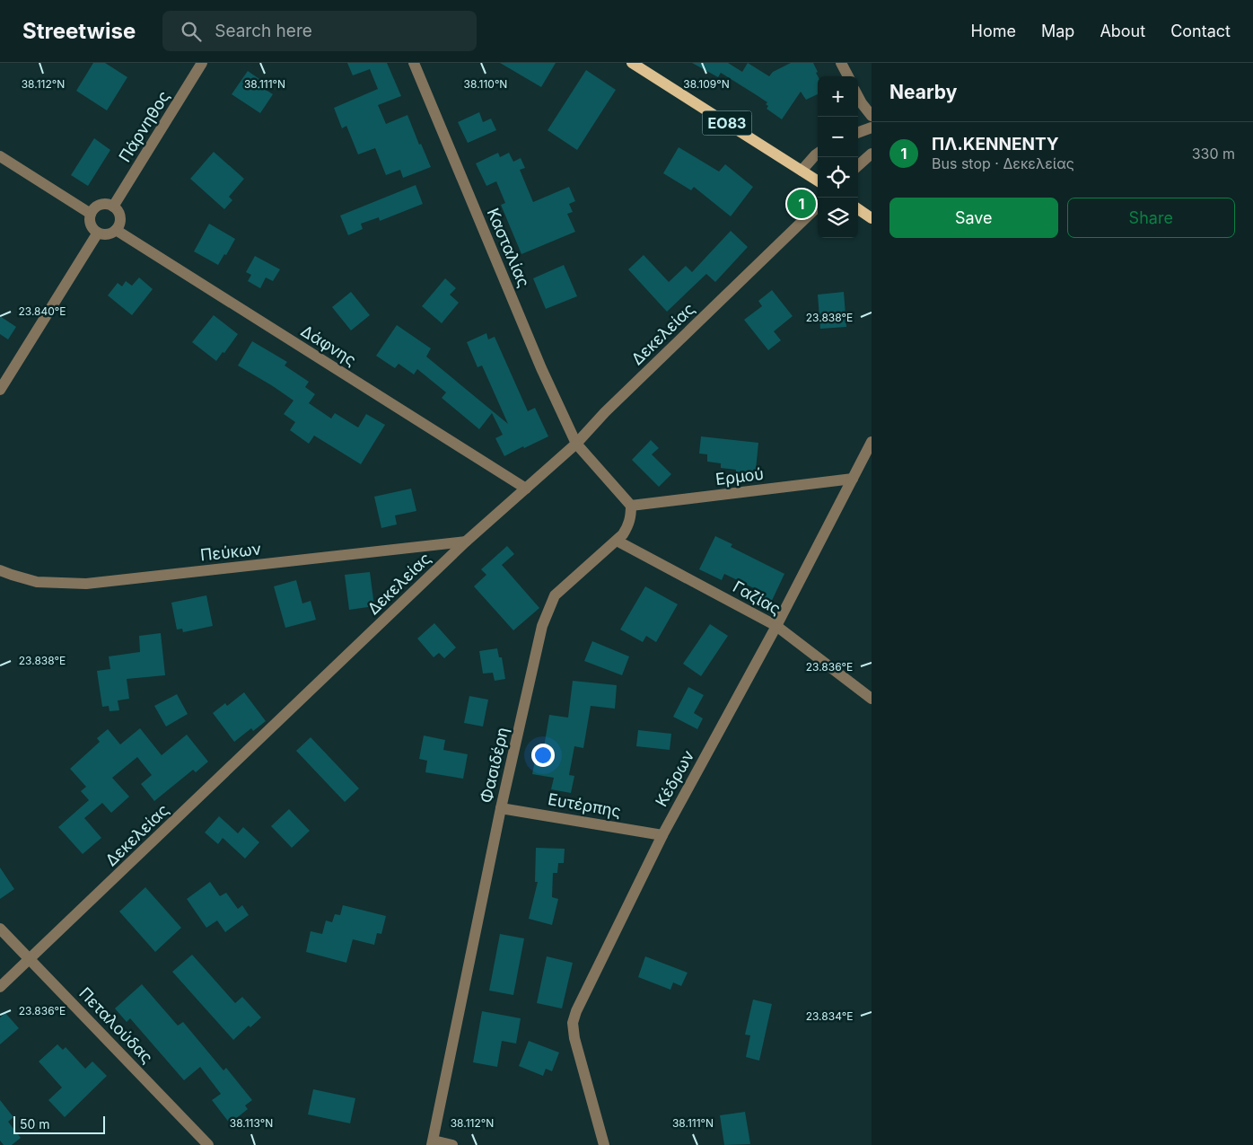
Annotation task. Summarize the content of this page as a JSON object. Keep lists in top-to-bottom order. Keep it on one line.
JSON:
{"streets":{"main road":["ΕΟ83"],"street":["Πάρνηθος","Κασταλίας","Δεκελείας","Δάφνης","Ερμού","Πεύκων","Γαζίας","Φασιδέρη","Κέδρων","Ευτέρπης","Πεταλούδας"]},"crossings":[["Πάρνηθος","Δάφνης"],["Κασταλίας","Δεκελείας"],["Δεκελείας","Δάφνης"],["Δεκελείας","Πεύκων"],["Δεκελείας","Πεταλούδας"],["Ερμού","Φασιδέρη"],["Ερμού","Κέδρων"],["Γαζίας","Φασιδέρη"],["Γαζίας","Κέδρων"],["Φασιδέρη","Ευτέρπης"],["Κέδρων","Ευτέρπης"]],"scale_bar":"50 m","page":{"header":"Streetwise","search":"Search here","nav":["Home","Map","About","Contact"],"heading":"Nearby","map_buttons":["+","−"],"list":[{"mark":"1","name":"ΠΛ.ΚΕΝΝΕΝΤΥ","note":"Bus stop · Δεκελείας","value":"330 m"}],"buttons":["Save","Share"],"pins":"1","scale":"50 m"},"coordinates":["38.112°N","38.111°N","38.109°N","38.110°N","23.840°E","23.838°E","23.836°E","23.834°E","38.113°N"]}
